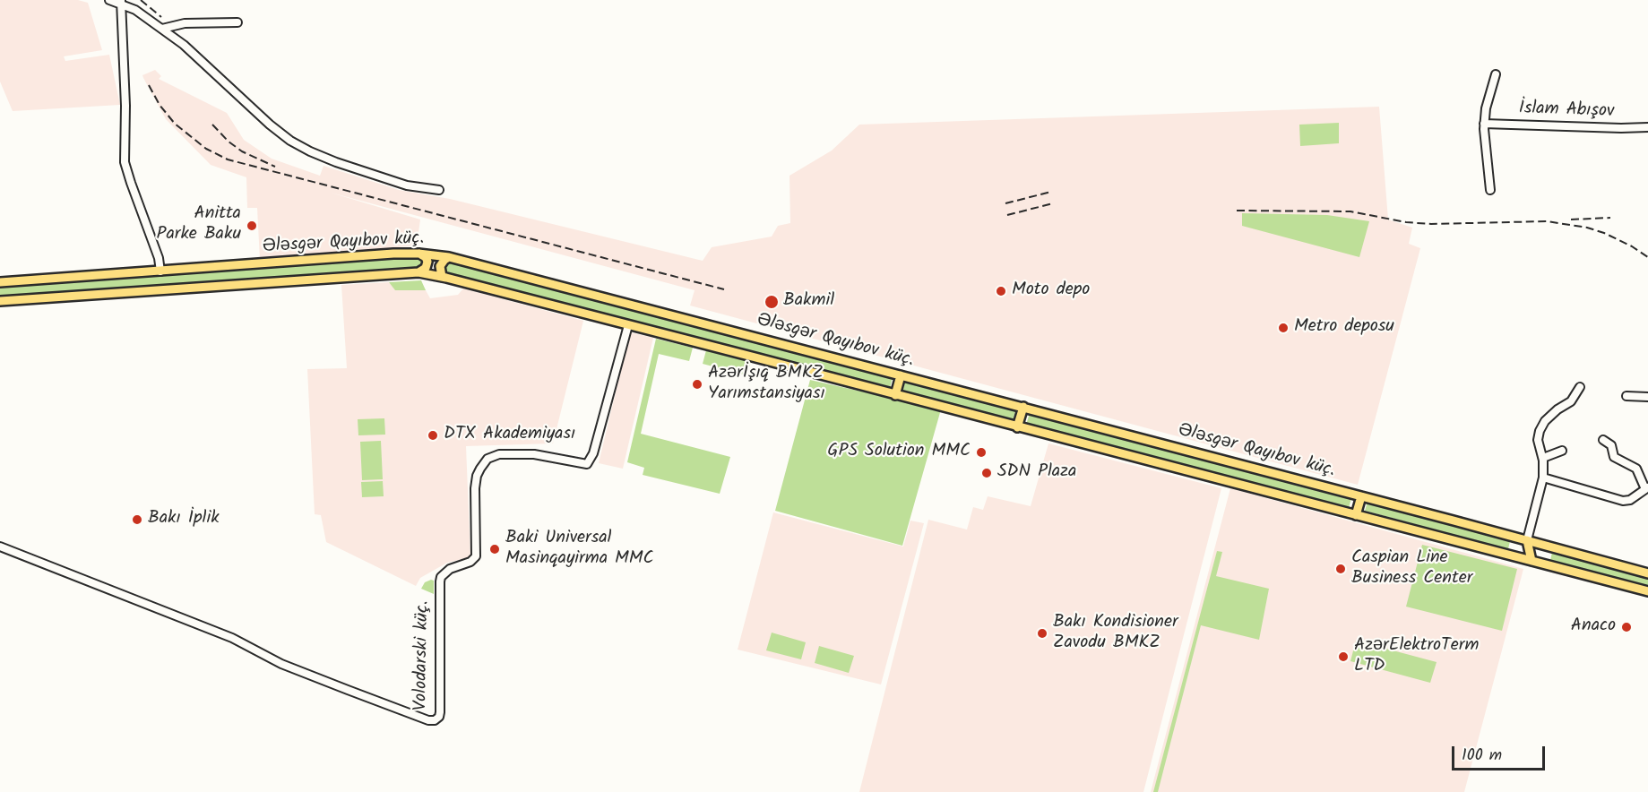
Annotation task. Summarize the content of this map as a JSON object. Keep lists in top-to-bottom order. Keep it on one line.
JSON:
{"streets":{"main road":["Ələsgər Qayıbov küç."],"street":["İslam Abışov","Volodarski küç."]},"crossings":[["Ələsgər Qayıbov küç.","Volodarski küç."]],"places":["Anitta Parke Baku","Moto depo","Bakmil","Metro deposu","Azərİşıq BMKZ Yarımstansiyası","DTX Akademiyası","GPS Solution MMC","SDN Plaza","Bakı İplik","Baki Universal Masinqayirma MMC","Caspian Line Business Center","Anaco","Bakı Kondisioner Zavodu BMKZ","AzərElektroTerm LTD"],"scale_bar":"100 m"}
